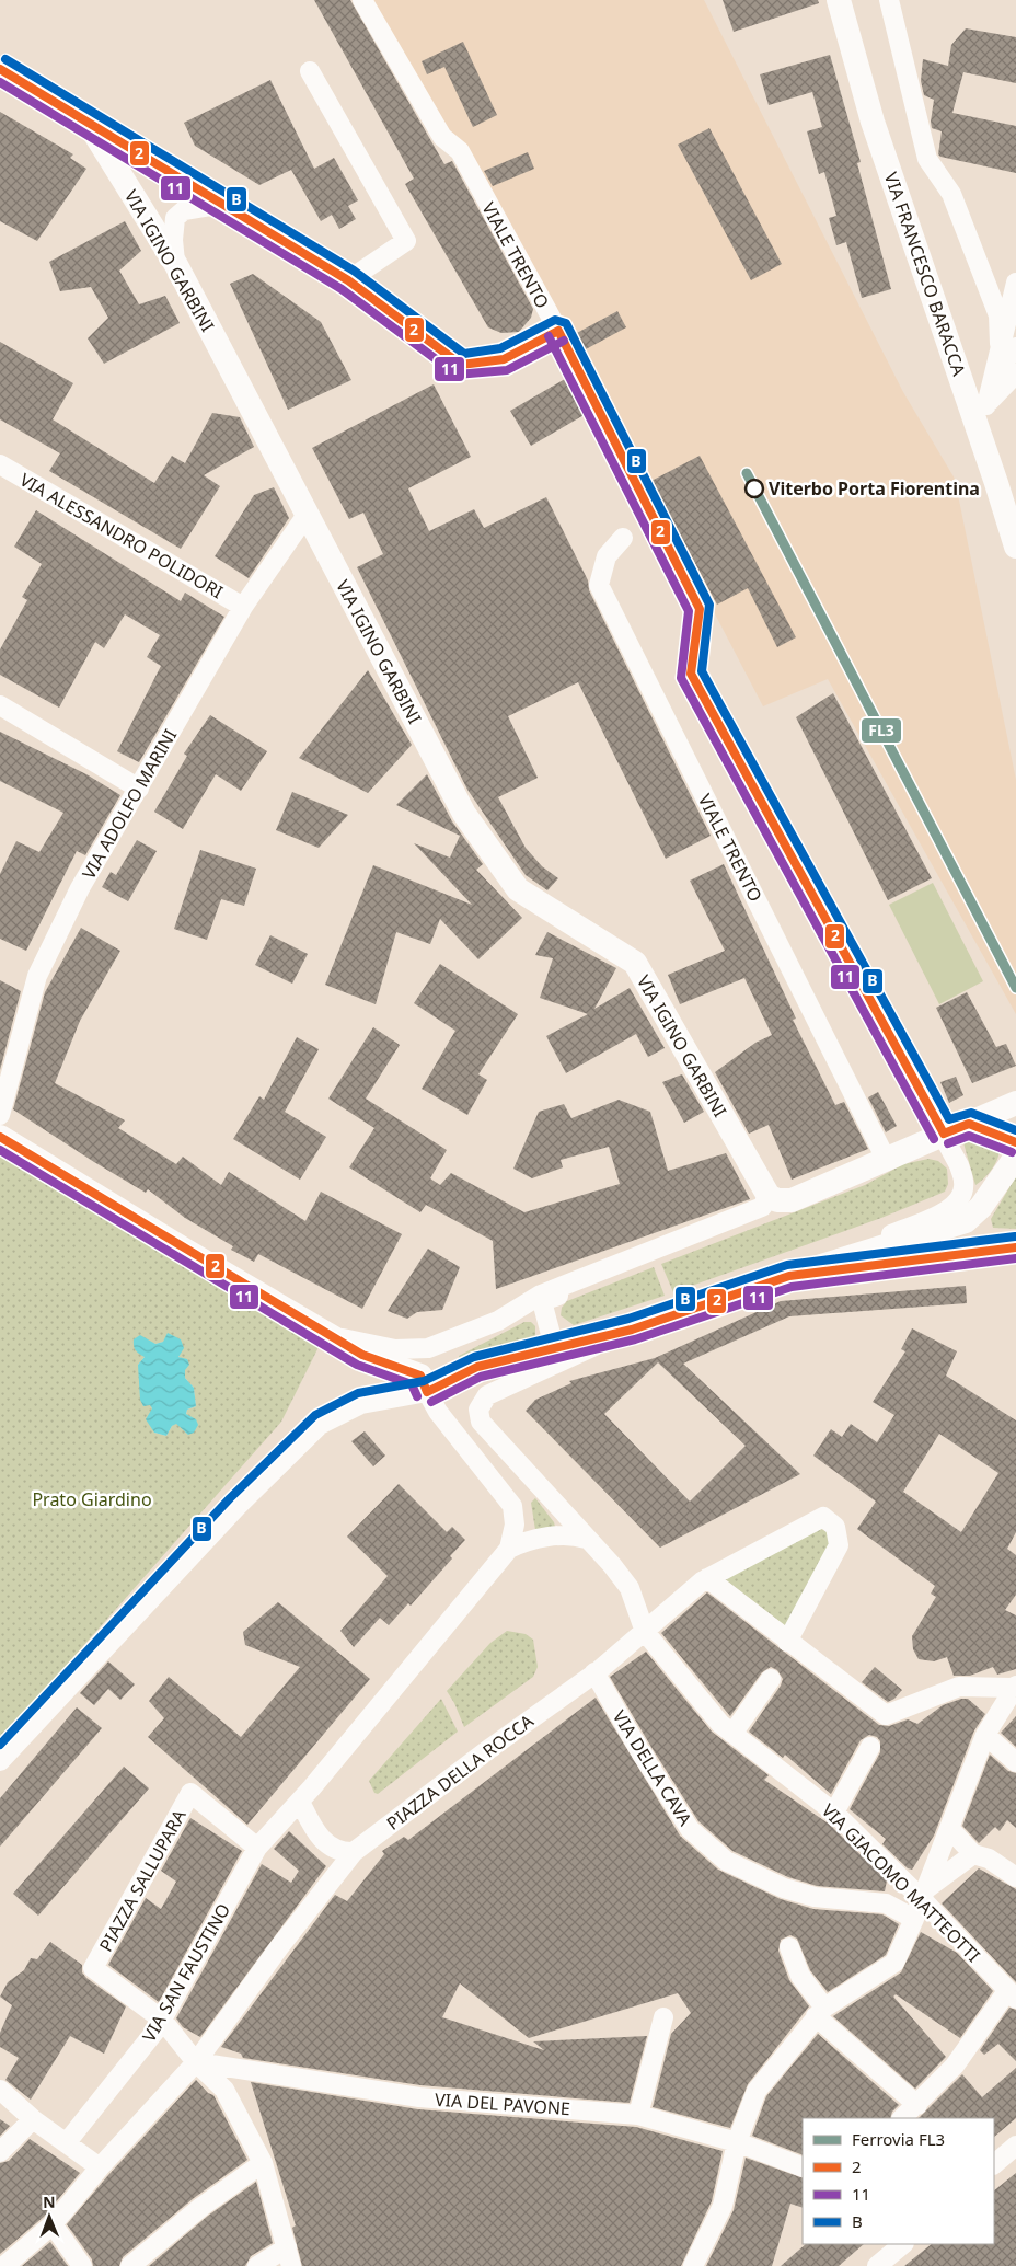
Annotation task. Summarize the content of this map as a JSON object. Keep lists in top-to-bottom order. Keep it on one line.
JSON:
{"streets":{"main road":["VIA IGINO GARBINI","VIA FRANCESCO BARACCA"],"street":["VIALE TRENTO","VIA ALESSANDRO POLIDORI","VIA ADOLFO MARINI","VIA DELLA CAVA","PIAZZA DELLA ROCCA","PIAZZA SALLUPARA","VIA GIACOMO MATTEOTTI","VIA SAN FAUSTINO","VIA DEL PAVONE"]},"crossings":[["VIA IGINO GARBINI","VIA ADOLFO MARINI"],["VIA ALESSANDRO POLIDORI","VIA ADOLFO MARINI"],["VIA DELLA CAVA","PIAZZA DELLA ROCCA"],["PIAZZA DELLA ROCCA","VIA GIACOMO MATTEOTTI"],["PIAZZA DELLA ROCCA","VIA DEL PAVONE"],["PIAZZA SALLUPARA","VIA SAN FAUSTINO"]],"parks":["Prato Giardino"],"places":["Viterbo Porta Fiorentina"],"lines":["transit line B","transit line 2","transit line 11","rail line FL3"],"legend":["Ferrovia FL3","2","11","B"],"north":"top"}
